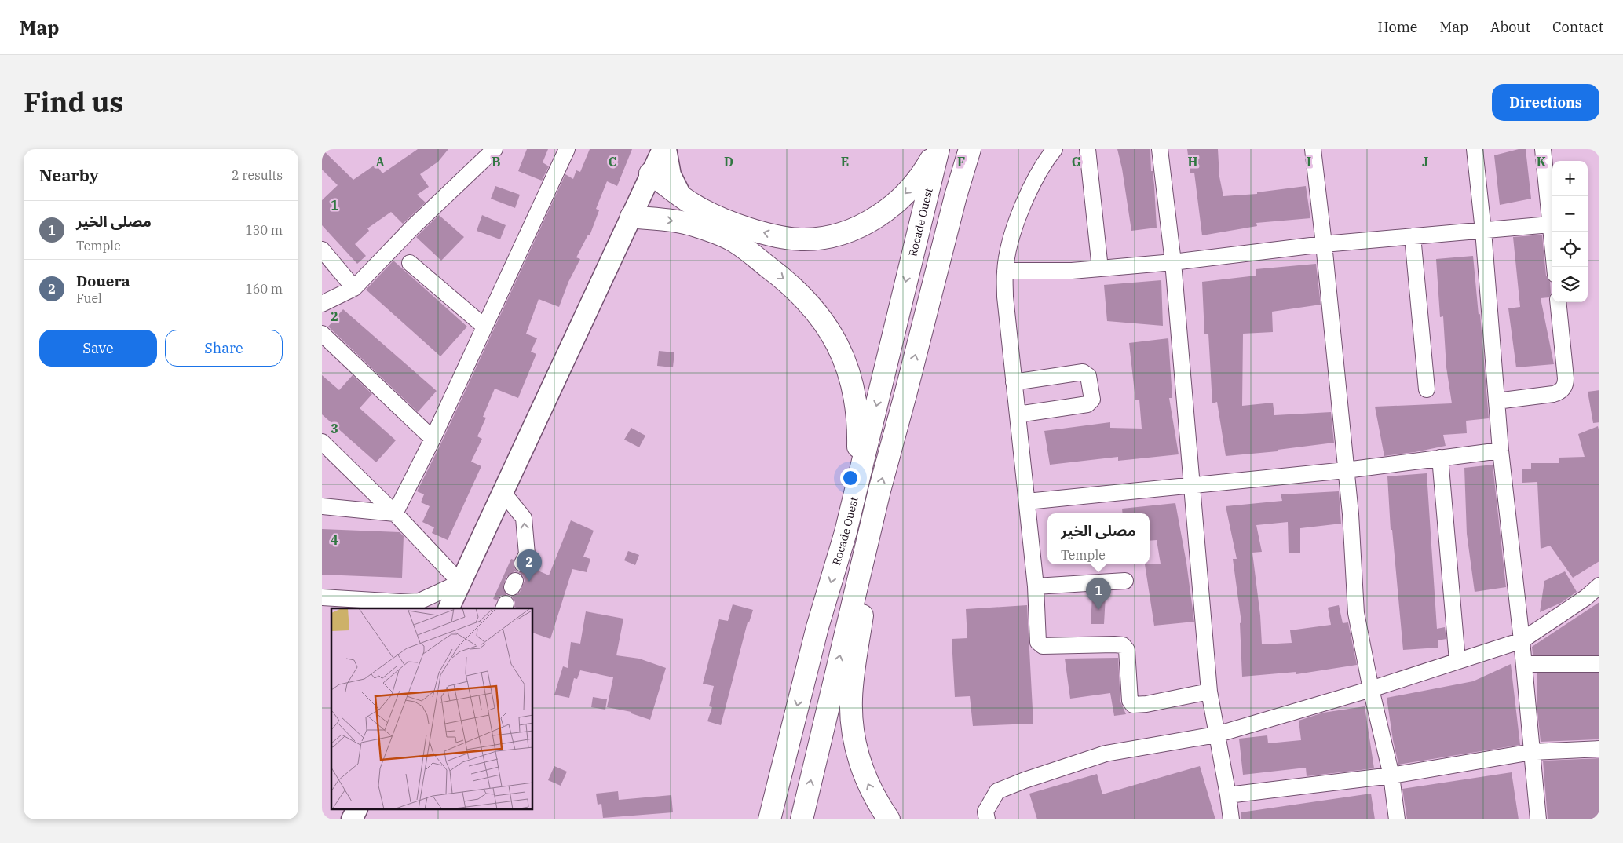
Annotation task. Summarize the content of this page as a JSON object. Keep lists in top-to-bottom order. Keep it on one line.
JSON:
{"streets":{"highway":["Rocade Ouest"]},"page":{"header":"Map","nav":["Home","Map","About","Contact"],"title":"Find us","buttons":["Directions",["Save","Share"]],"heading":["Nearby","2 results"],"map_buttons":["+","−"],"list":[{"mark":"1","name":"مصلى الخير","note":"Temple","value":"130 m"},{"mark":"2","name":"Douera","note":"Fuel","value":"160 m"}],"popup":["مصلى الخير","Temple"],"pins":["2","1"]},"grid":{"columns":["A","B","C","D","E","F","G","H","I","J","K"],"rows":["1","2","3","4"]}}
